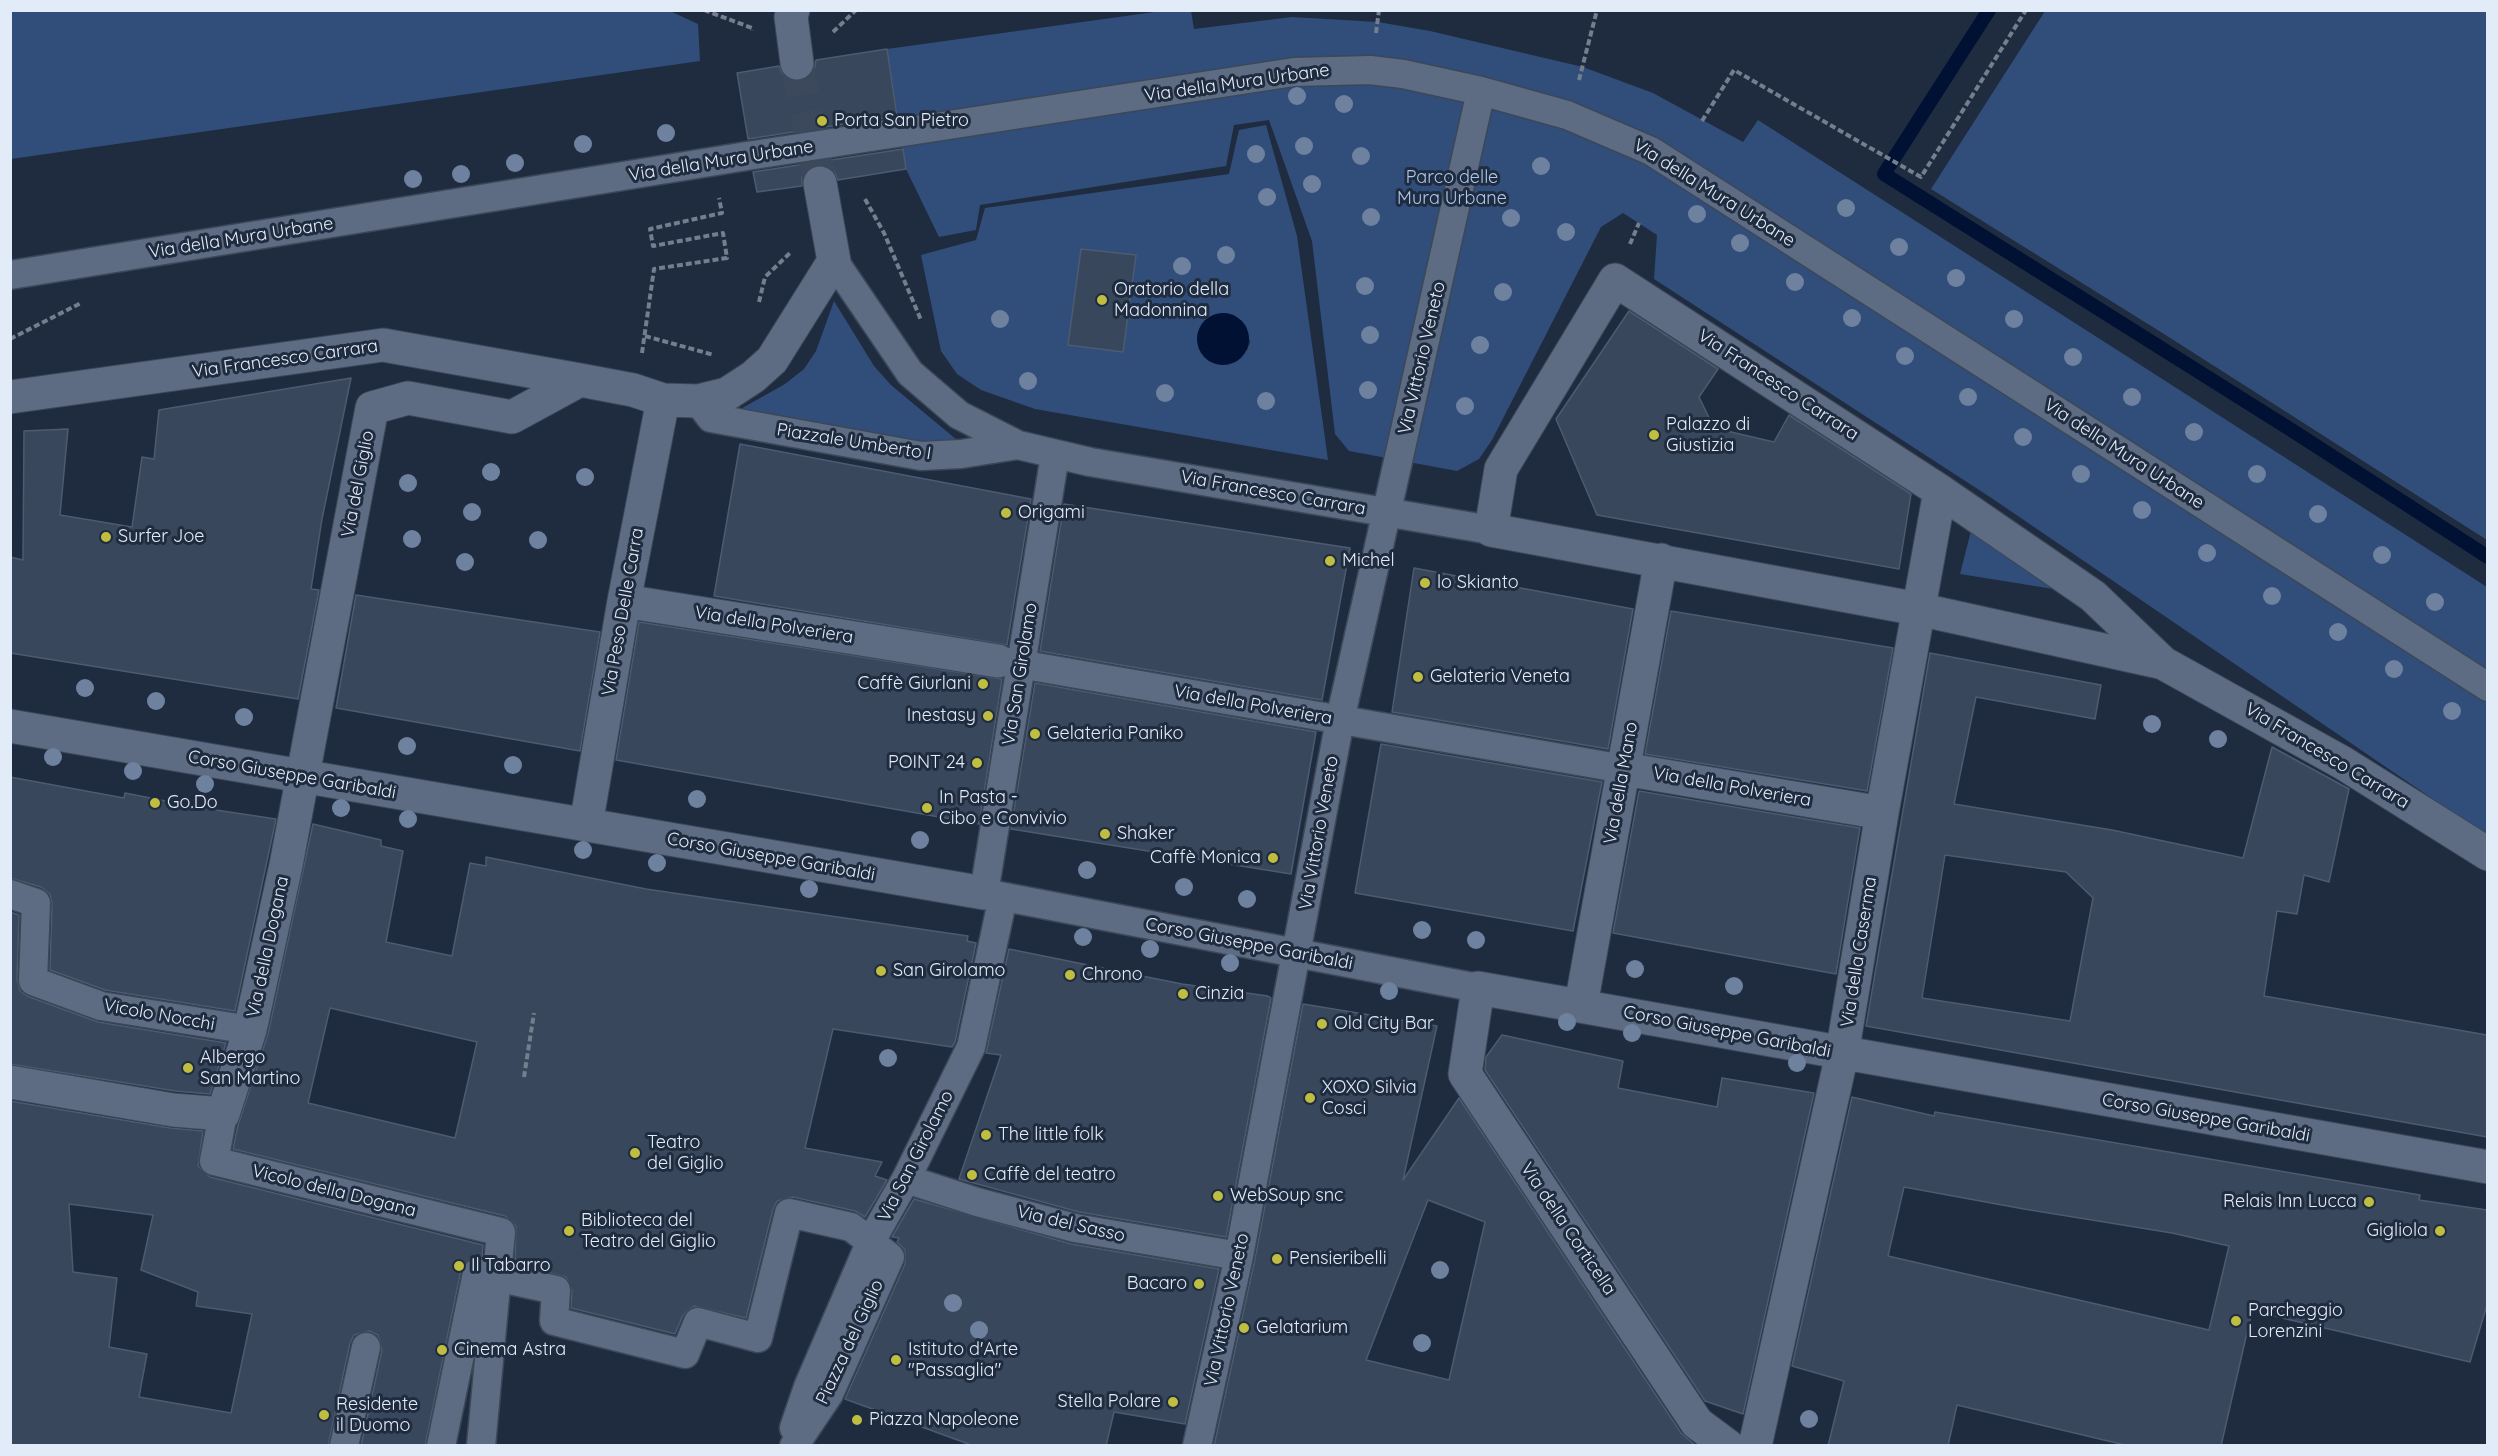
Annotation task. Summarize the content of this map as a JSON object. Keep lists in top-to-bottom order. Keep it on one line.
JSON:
{"streets":{"street":["Via della Mura Urbane","Via Vittorio Veneto","Via Francesco Carrara","Piazzale Umberto I","Via del Giglio","Via Peso Delle Carra","Via della Polveriera","Via San Girolamo","Corso Giuseppe Garibaldi","Via della Mano","Via della Dogana","Via della Caserma","Vicolo Nocchi","Vicolo della Dogana","Via del Sasso","Via della Corticella","Piazza del Giglio"]},"crossings":[["Via della Mura Urbane","Via Vittorio Veneto"],["Via Vittorio Veneto","Via Francesco Carrara"],["Via Vittorio Veneto","Via della Polveriera"],["Via Vittorio Veneto","Corso Giuseppe Garibaldi"],["Via Vittorio Veneto","Via del Sasso"],["Via Francesco Carrara","Piazzale Umberto I"],["Via Francesco Carrara","Via del Giglio"],["Via Francesco Carrara","Via Peso Delle Carra"],["Via Francesco Carrara","Via San Girolamo"],["Via Francesco Carrara","Via della Mano"],["Via Francesco Carrara","Via della Caserma"],["Piazzale Umberto I","Via San Girolamo"],["Via del Giglio","Corso Giuseppe Garibaldi"],["Via del Giglio","Via della Dogana"],["Via Peso Delle Carra","Via della Polveriera"],["Via Peso Delle Carra","Corso Giuseppe Garibaldi"],["Via della Polveriera","Via San Girolamo"],["Via della Polveriera","Via della Mano"],["Via della Polveriera","Via della Caserma"],["Via San Girolamo","Corso Giuseppe Garibaldi"],["Via San Girolamo","Via del Sasso"],["Via San Girolamo","Piazza del Giglio"],["Corso Giuseppe Garibaldi","Via della Mano"],["Corso Giuseppe Garibaldi","Via della Dogana"],["Corso Giuseppe Garibaldi","Via della Caserma"],["Corso Giuseppe Garibaldi","Via della Corticella"],["Via della Dogana","Vicolo Nocchi"],["Via della Dogana","Vicolo della Dogana"],["Vicolo della Dogana","Piazza del Giglio"]],"parks":["Parco delle Mura Urbane"],"places":["Porta San Pietro","Oratorio della Madonnina","Palazzo di Giustizia","Origami","Surfer Joe","Michel","lo Skianto","Gelateria Veneta","Caffè Giurlani","Inestasy","Gelateria Paniko","POINT 24","Go.Do","In Pasta - Cibo e Convivio","Shaker","Caffè Monica","San Girolamo","Chrono","Cinzia","Old City Bar","Albergo San Martino","XOXO Silvia Cosci","The little folk","Teatro del Giglio","Caffè del teatro","WebSoup snc","Relais Inn Lucca","Biblioteca del Teatro del Giglio","Gigliola","Pensieribelli","Il Tabarro","Bacaro","Parcheggio Lorenzini","Gelatarium","Cinema Astra","Istituto d'Arte \"Passaglia\"","Stella Polare","Residente il Duomo","Piazza Napoleone"]}
